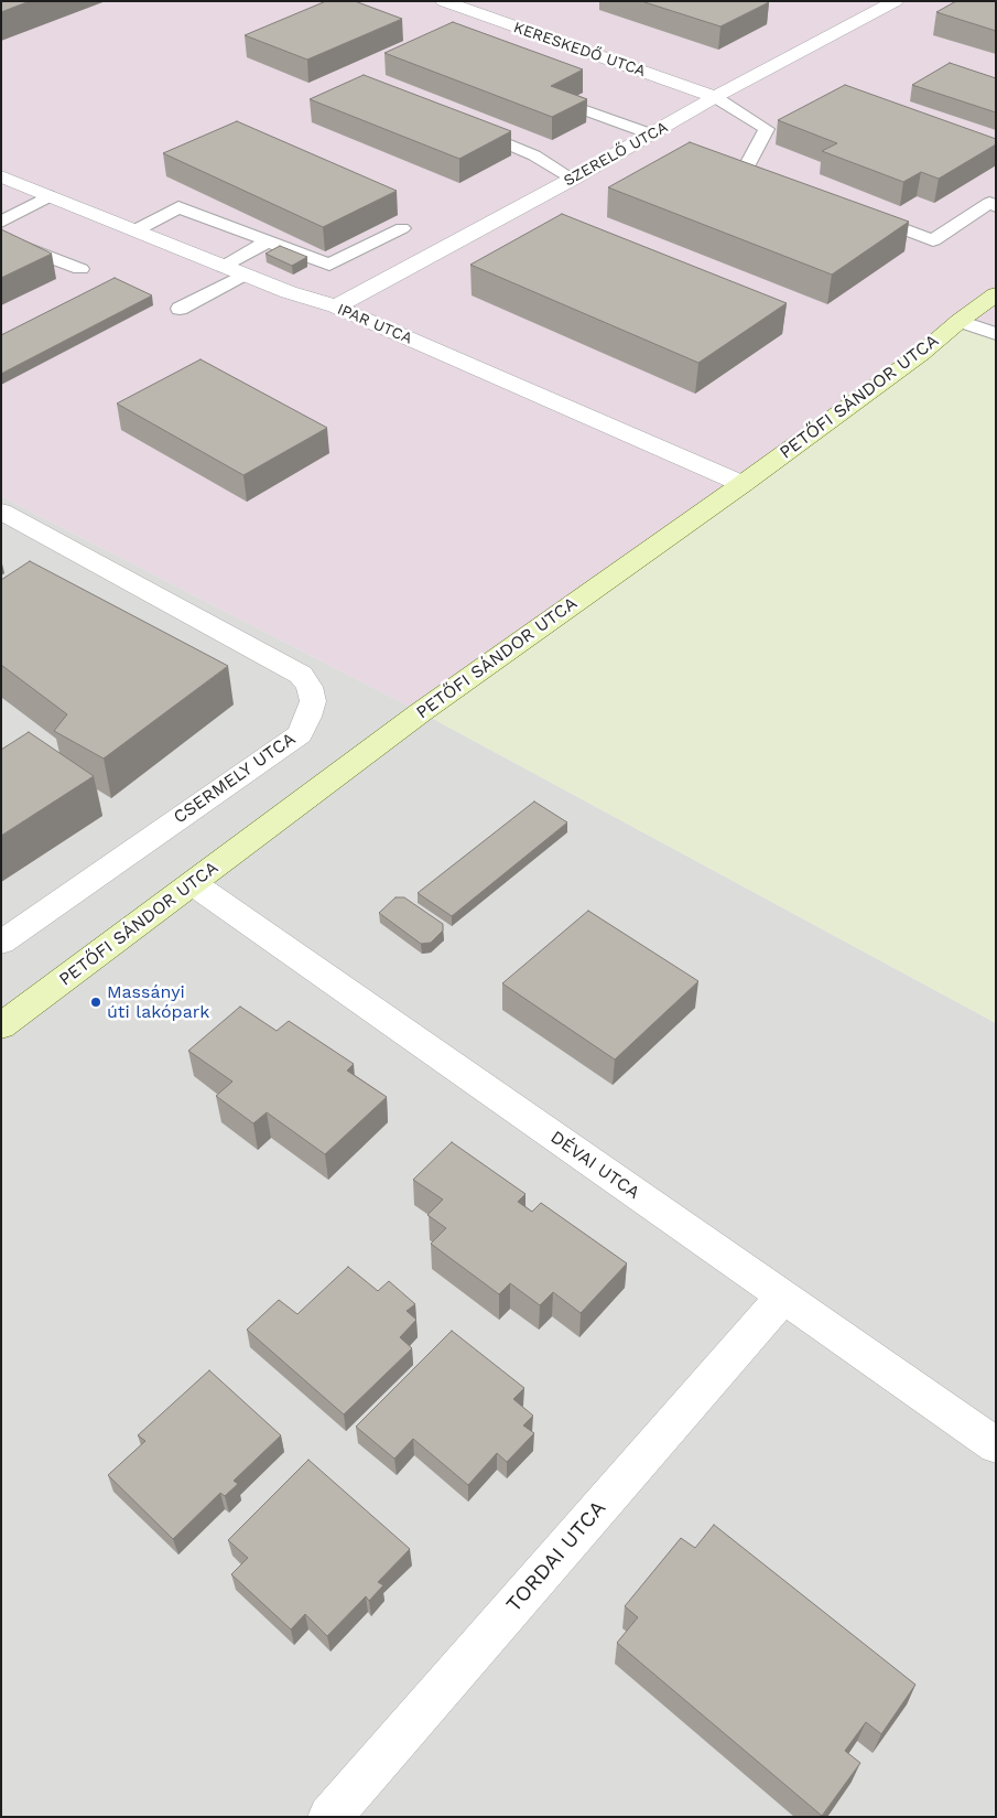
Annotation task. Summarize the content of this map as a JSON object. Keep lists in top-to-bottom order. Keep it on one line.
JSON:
{"streets":{"street":["KERESKEDŐ UTCA","SZERELŐ UTCA","IPAR UTCA","PETŐFI SÁNDOR UTCA","CSERMELY UTCA","DÉVAI UTCA","TORDAI UTCA"]},"crossings":[["KERESKEDŐ UTCA","SZERELŐ UTCA"],["SZERELŐ UTCA","IPAR UTCA"],["IPAR UTCA","PETŐFI SÁNDOR UTCA"],["PETŐFI SÁNDOR UTCA","DÉVAI UTCA"],["DÉVAI UTCA","TORDAI UTCA"]],"places":["Massányi úti lakópark"]}
